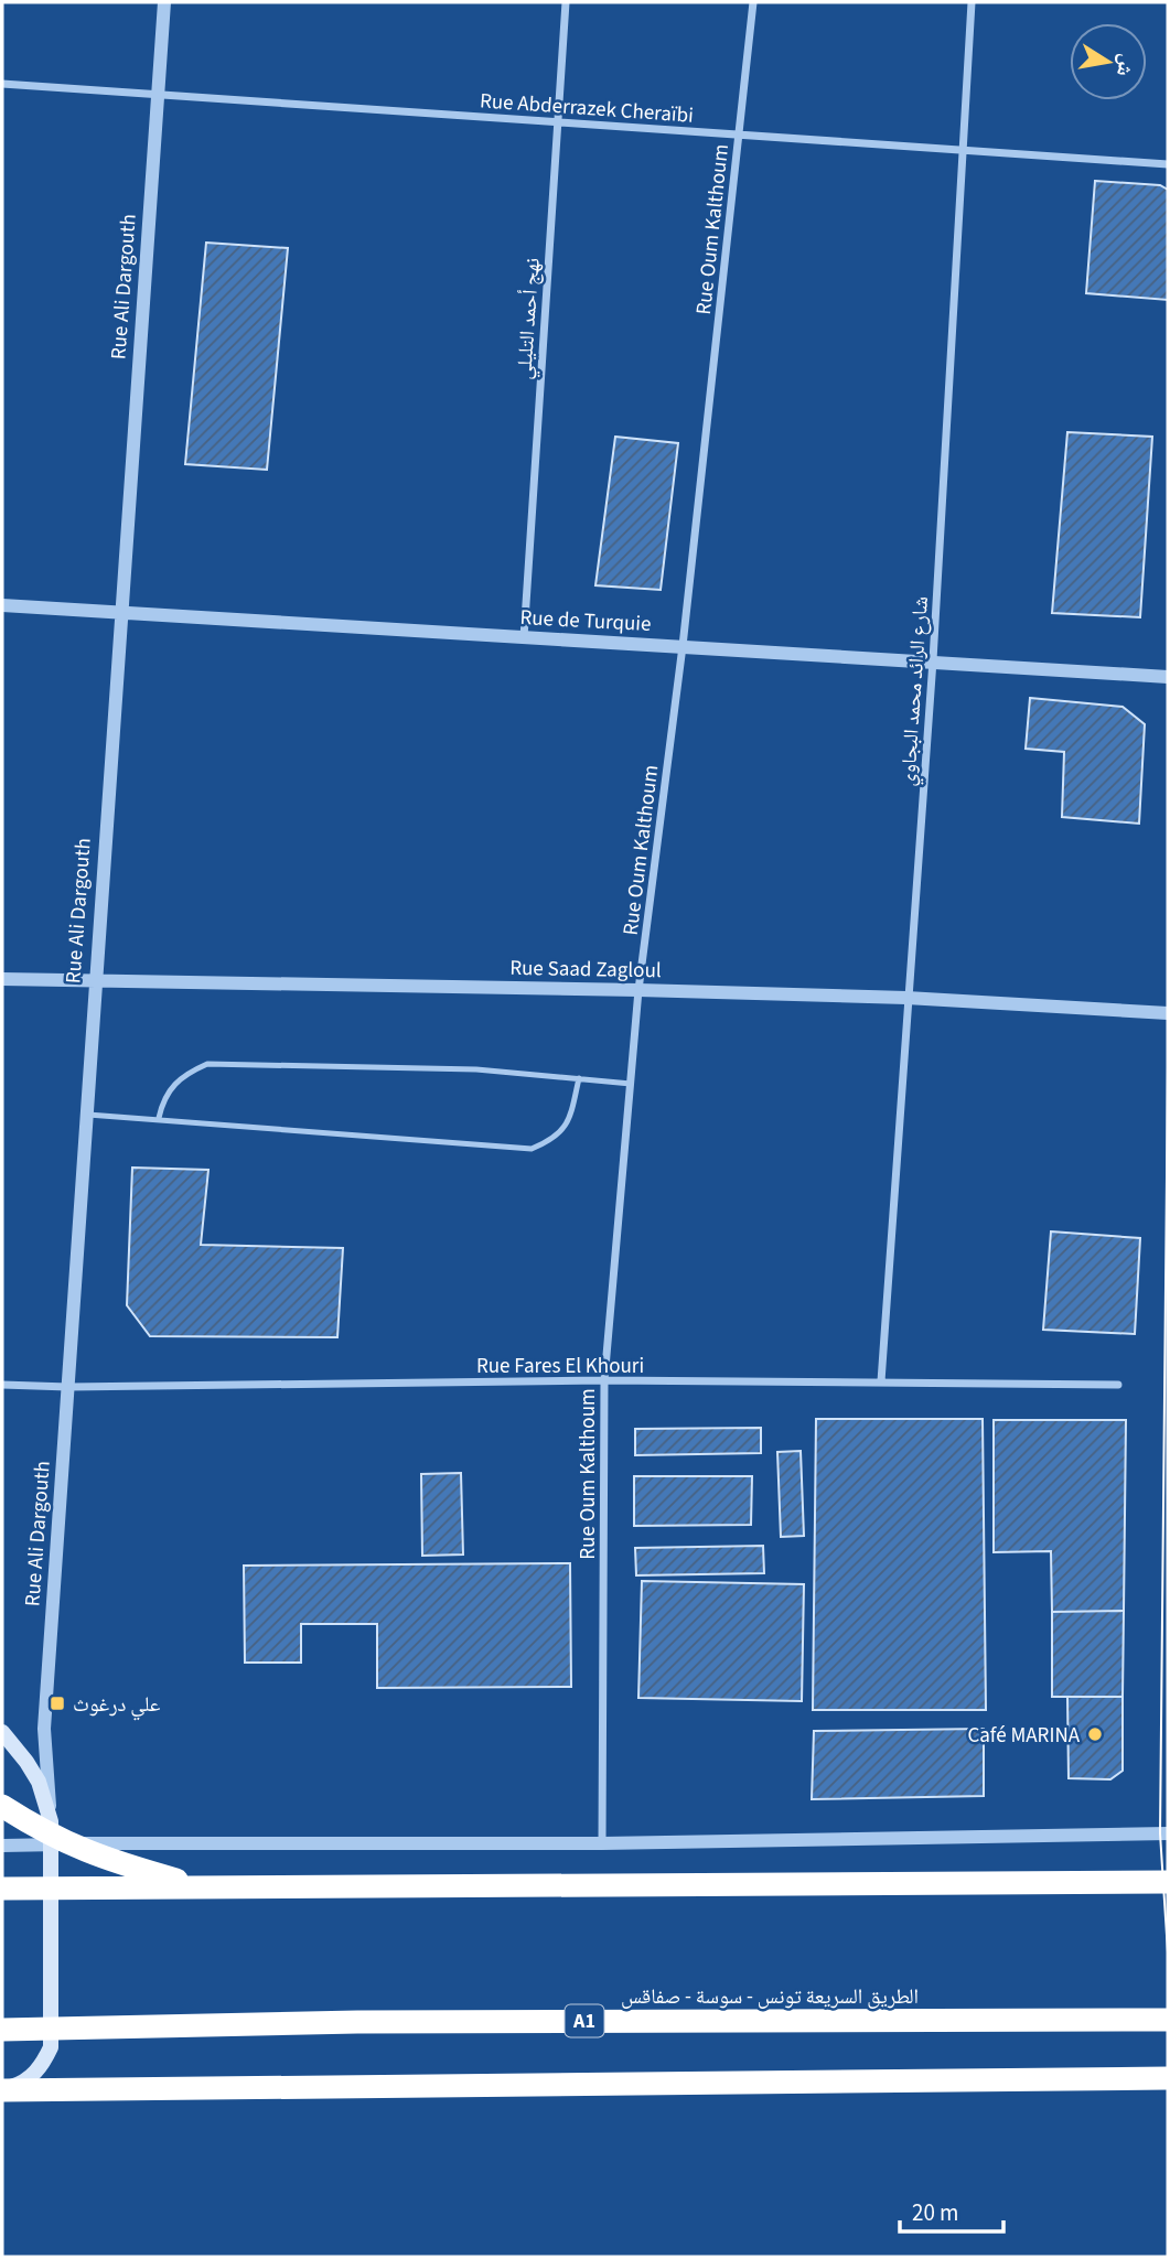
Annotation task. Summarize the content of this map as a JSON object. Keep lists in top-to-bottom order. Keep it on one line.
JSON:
{"streets":{"highway":["الطريق السريعة تونس - سوسة - صفاقس","A1"],"street":["Rue Abderrazek Cheraïbi","Rue Oum Kalthoum","Rue Ali Dargouth","نهج أحمد التليلي","Rue de Turquie","شارع الرائد محمد البجاوي","Rue Saad Zagloul","Rue Fares El Khouri"]},"crossings":[["Rue Abderrazek Cheraïbi","Rue Oum Kalthoum"],["Rue Abderrazek Cheraïbi","Rue Ali Dargouth"],["Rue Abderrazek Cheraïbi","نهج أحمد التليلي"],["Rue Abderrazek Cheraïbi","شارع الرائد محمد البجاوي"],["Rue Oum Kalthoum","Rue de Turquie"],["Rue Oum Kalthoum","Rue Saad Zagloul"],["Rue Oum Kalthoum","Rue Fares El Khouri"],["Rue Ali Dargouth","Rue de Turquie"],["Rue Ali Dargouth","Rue Saad Zagloul"],["Rue Ali Dargouth","Rue Fares El Khouri"],["نهج أحمد التليلي","Rue de Turquie"],["Rue de Turquie","شارع الرائد محمد البجاوي"],["شارع الرائد محمد البجاوي","Rue Saad Zagloul"],["شارع الرائد محمد البجاوي","Rue Fares El Khouri"]],"places":{"transit":["علي درغوث"],"other":["Café MARINA"]},"scale_bar":"20 m","north":"right"}
